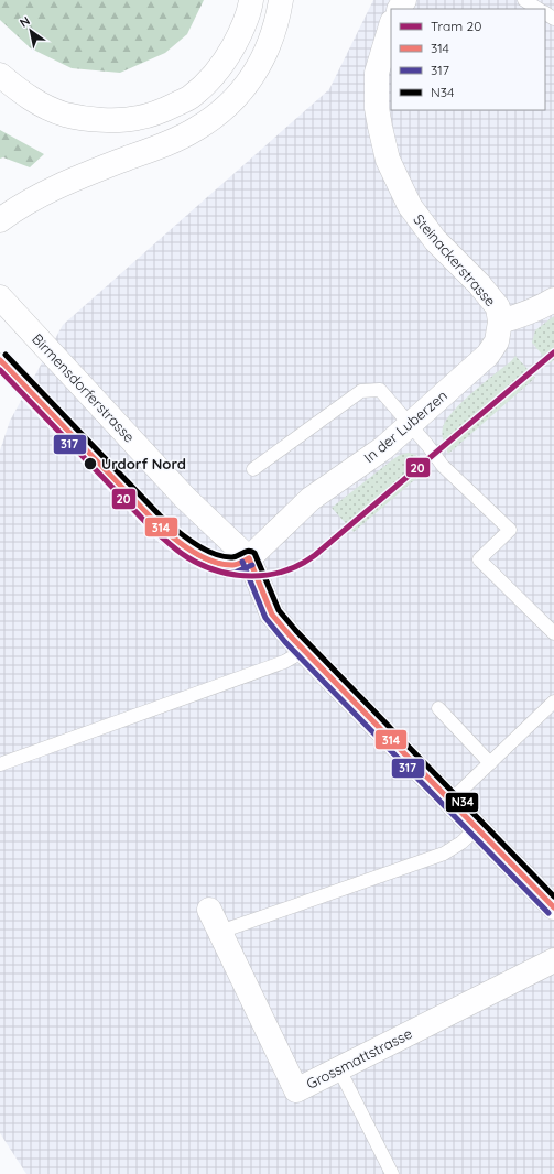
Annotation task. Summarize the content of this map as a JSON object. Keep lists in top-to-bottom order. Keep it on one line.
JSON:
{"streets":{"main road":["Steinackerstrasse","Birmensdorferstrasse","In der Luberzen","Grossmattstrasse"]},"crossings":[["Steinackerstrasse","In der Luberzen"],["Birmensdorferstrasse","In der Luberzen"]],"places":["Urdorf Nord"],"lines":["tram line 20","transit line N34","transit line 314","transit line 317"],"legend":["Tram 20","314","317","N34"],"north":"top left"}
